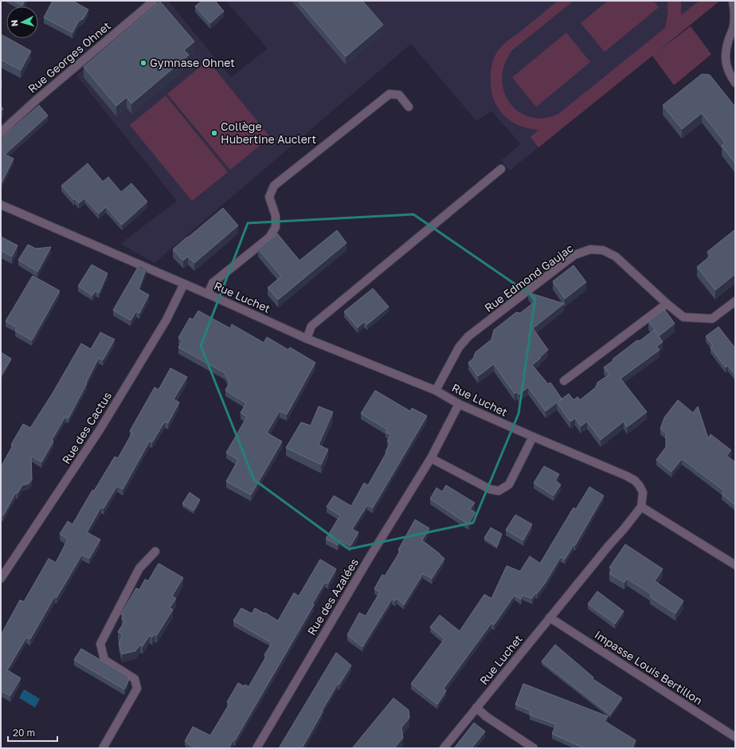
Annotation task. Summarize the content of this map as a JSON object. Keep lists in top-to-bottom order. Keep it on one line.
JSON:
{"streets":{"street":["Rue Georges Ohnet","Rue Edmond Gaujac","Rue Luchet","Rue des Cactus","Rue des Azalées","Impasse Louis Bertillon"]},"crossings":[["Rue Edmond Gaujac","Rue Luchet"],["Rue Luchet","Rue des Cactus"],["Rue Luchet","Rue des Azalées"],["Rue Luchet","Impasse Louis Bertillon"]],"places":["Gymnase Ohnet","Collège Hubertine Auclert"],"scale_bar":"20 m","north":"left"}
